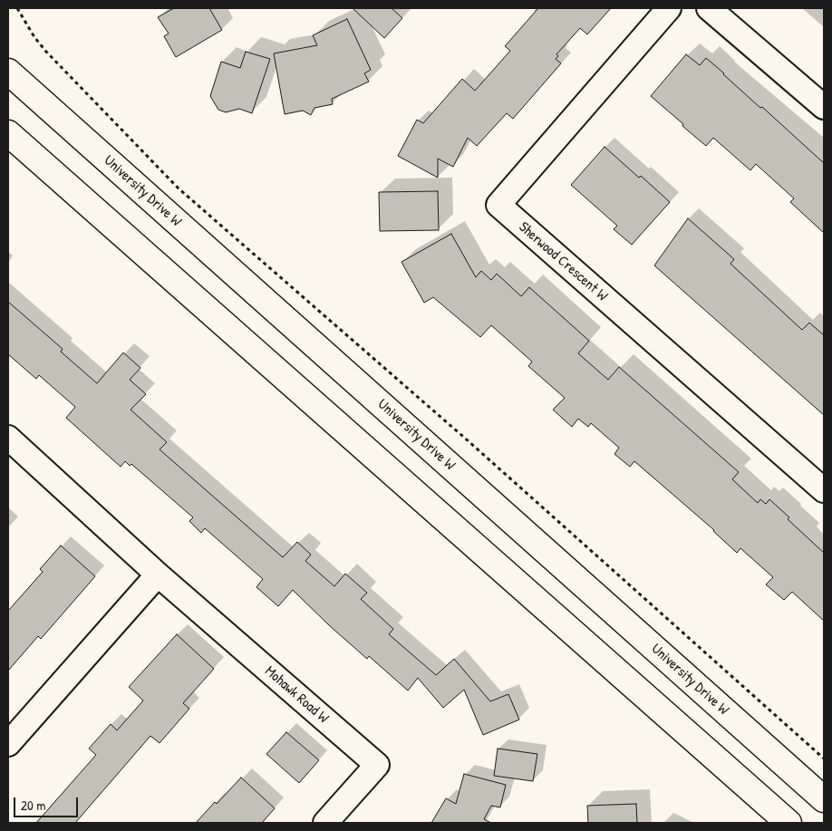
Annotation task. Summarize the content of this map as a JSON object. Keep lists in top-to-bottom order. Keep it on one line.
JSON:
{"streets":{"main road":["University Drive W"],"street":["Sherwood Crescent W","Mohawk Road W"]},"scale_bar":"20 m"}
